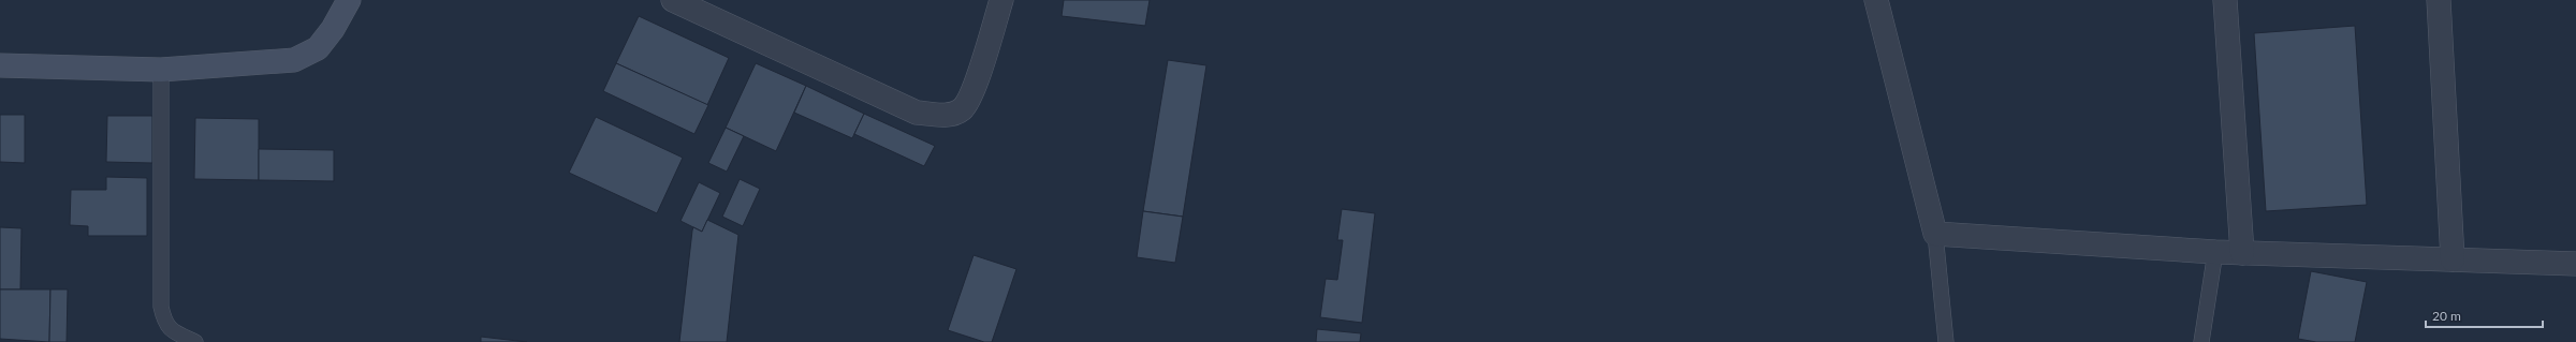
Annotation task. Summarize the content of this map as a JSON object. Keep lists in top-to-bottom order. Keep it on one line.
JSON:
{"scale_bar":"20 m"}
